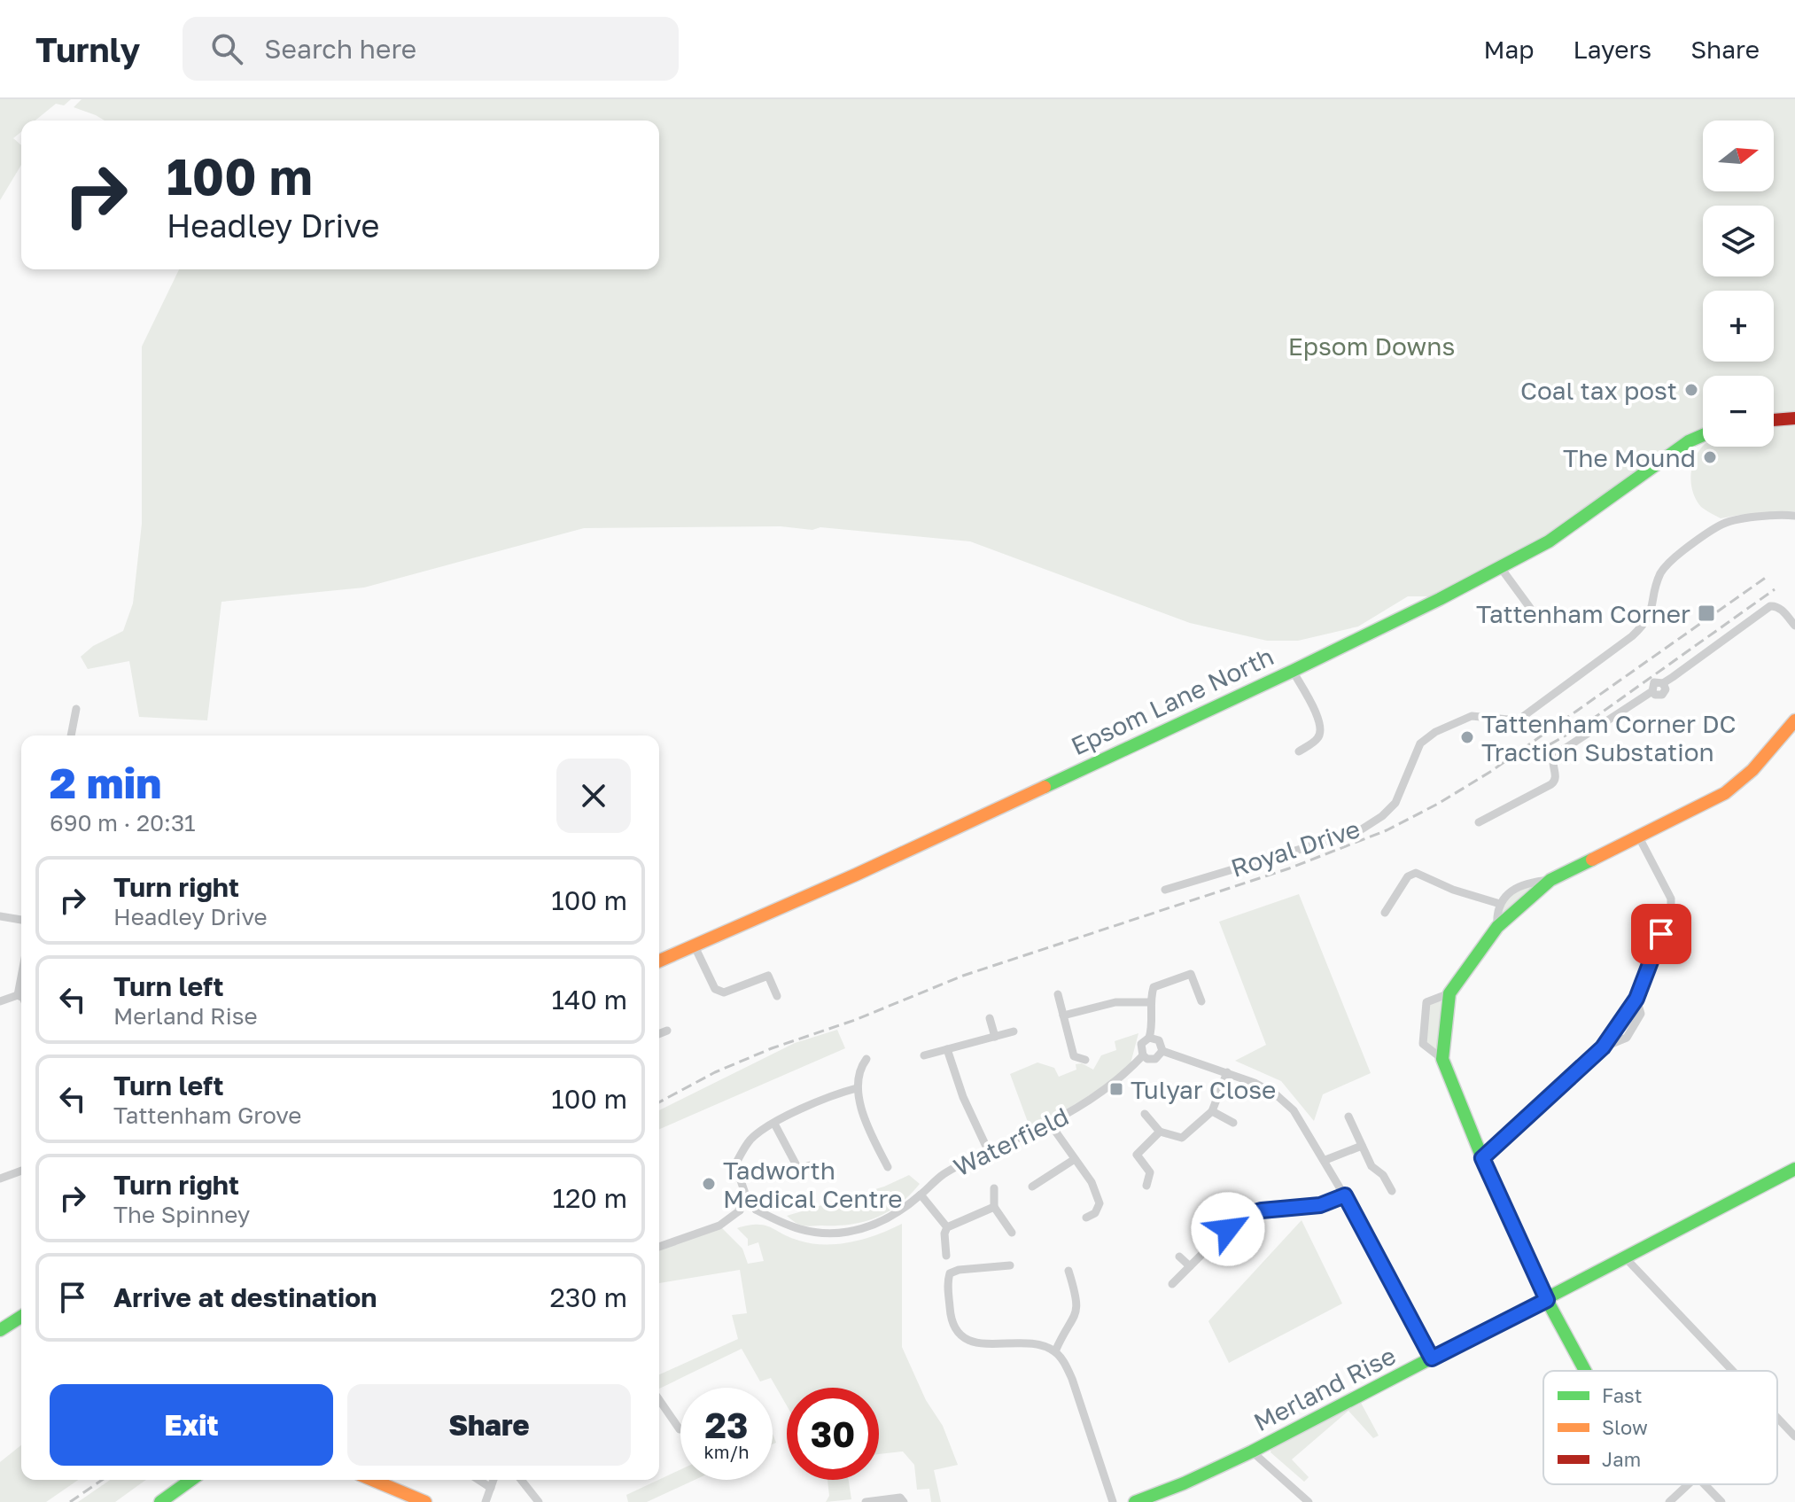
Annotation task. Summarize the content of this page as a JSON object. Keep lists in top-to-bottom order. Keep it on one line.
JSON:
{"streets":{"street":["Epsom Lane North","Royal Drive","Waterfield","Merland Rise"]},"parks":["Epsom Downs"],"places":{"other":["Coal tax post","The Mound","Tattenham Corner DC Traction Substation","Tadworth Medical Centre"],"transit":["Tattenham Corner","Tulyar Close"]},"legend":["Fast","Slow","Jam"],"north":"right","page":{"header":"Turnly","search":"Search here","nav":["Map","Layers","Share"],"map_buttons":["+","−"],"turn":["100 m","Headley Drive"],"heading":["2 min","690 m · 20:31"],"list":[{"name":"Turn right","note":"Headley Drive","value":"100 m"},{"name":"Turn left","note":"Merland Rise","value":"140 m"},{"name":"Turn left","note":"Tattenham Grove","value":"100 m"},{"name":"Turn right","note":"The Spinney","value":"120 m"},{"name":"Arrive at destination","value":"230 m"}],"buttons":["Exit","Share"],"speed":"23 km/h","limit":"30"}}
